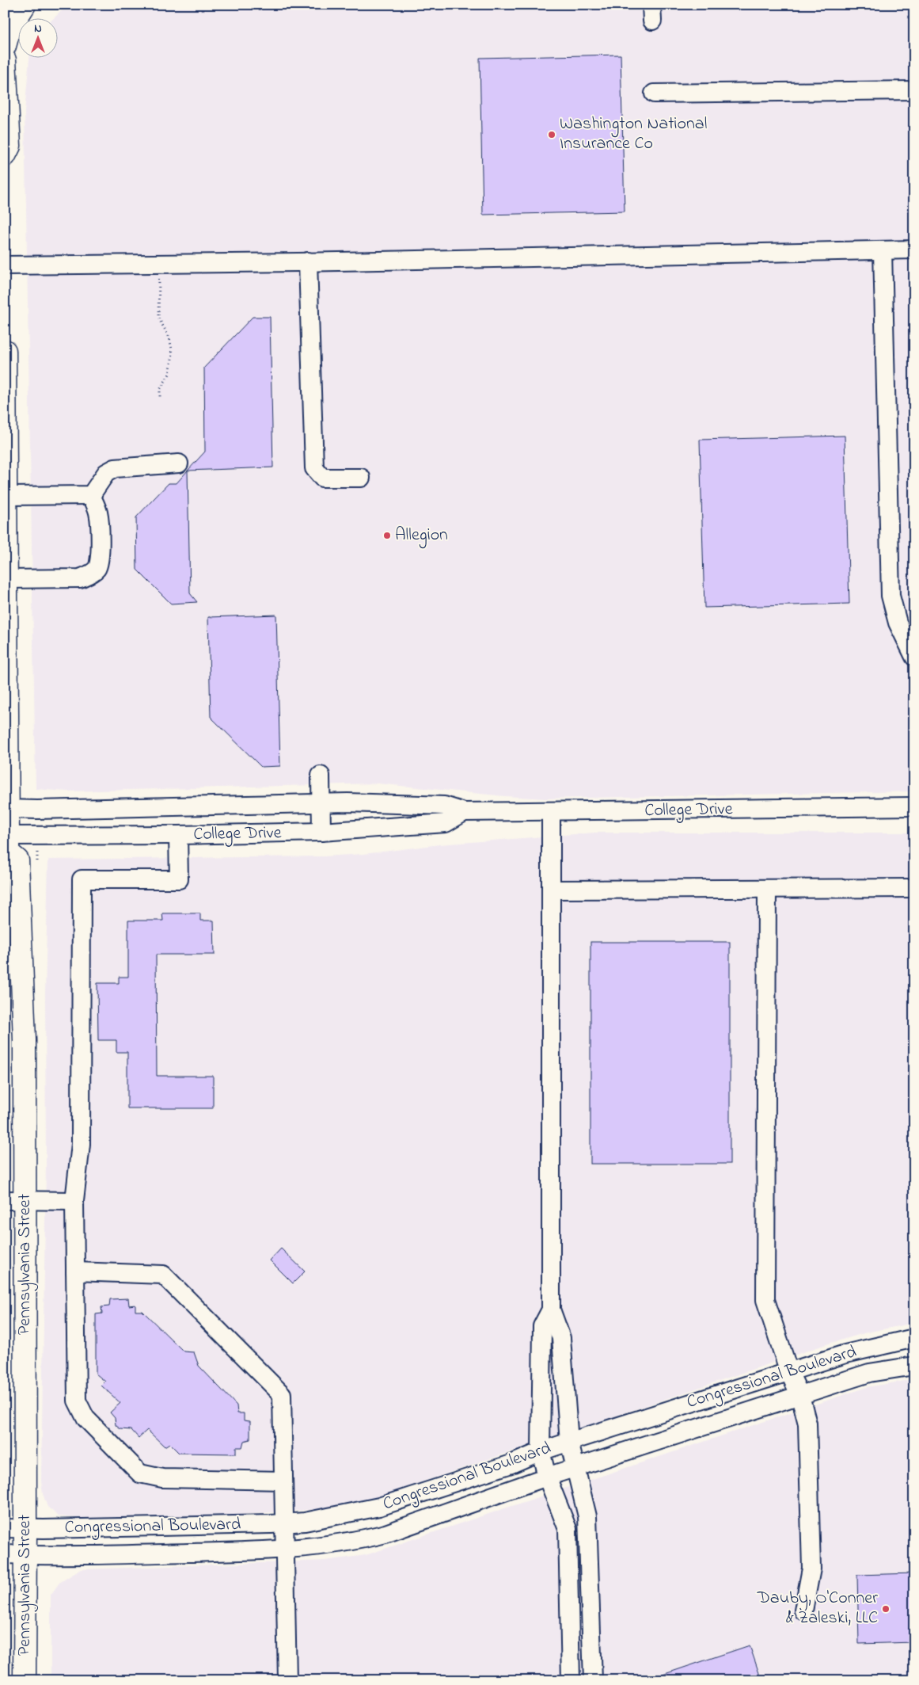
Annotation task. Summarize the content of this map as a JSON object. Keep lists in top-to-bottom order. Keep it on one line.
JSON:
{"streets":{"main road":["Pennsylvania Street"],"street":["College Drive","Congressional Boulevard"]},"crossings":[["College Drive","Pennsylvania Street"],["Pennsylvania Street","Congressional Boulevard"]],"places":["Washington National Insurance Co","Allegion","Dauby, O'Conner & Zaleski, LLC"],"north":"top"}
